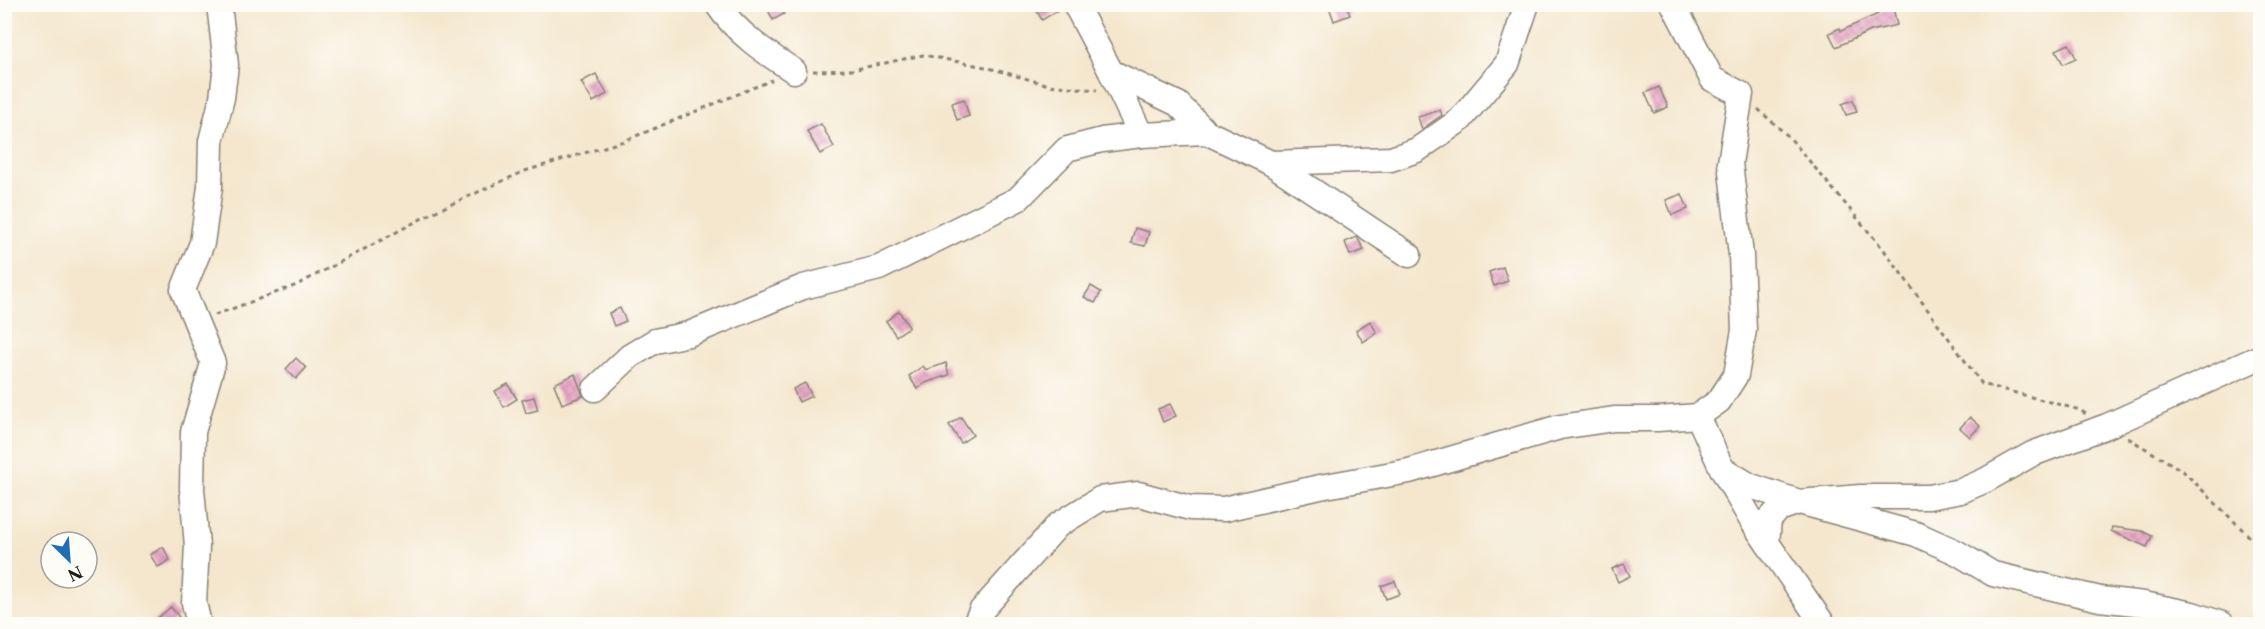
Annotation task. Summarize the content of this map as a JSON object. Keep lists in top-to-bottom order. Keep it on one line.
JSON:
{"north":"bottom right"}
